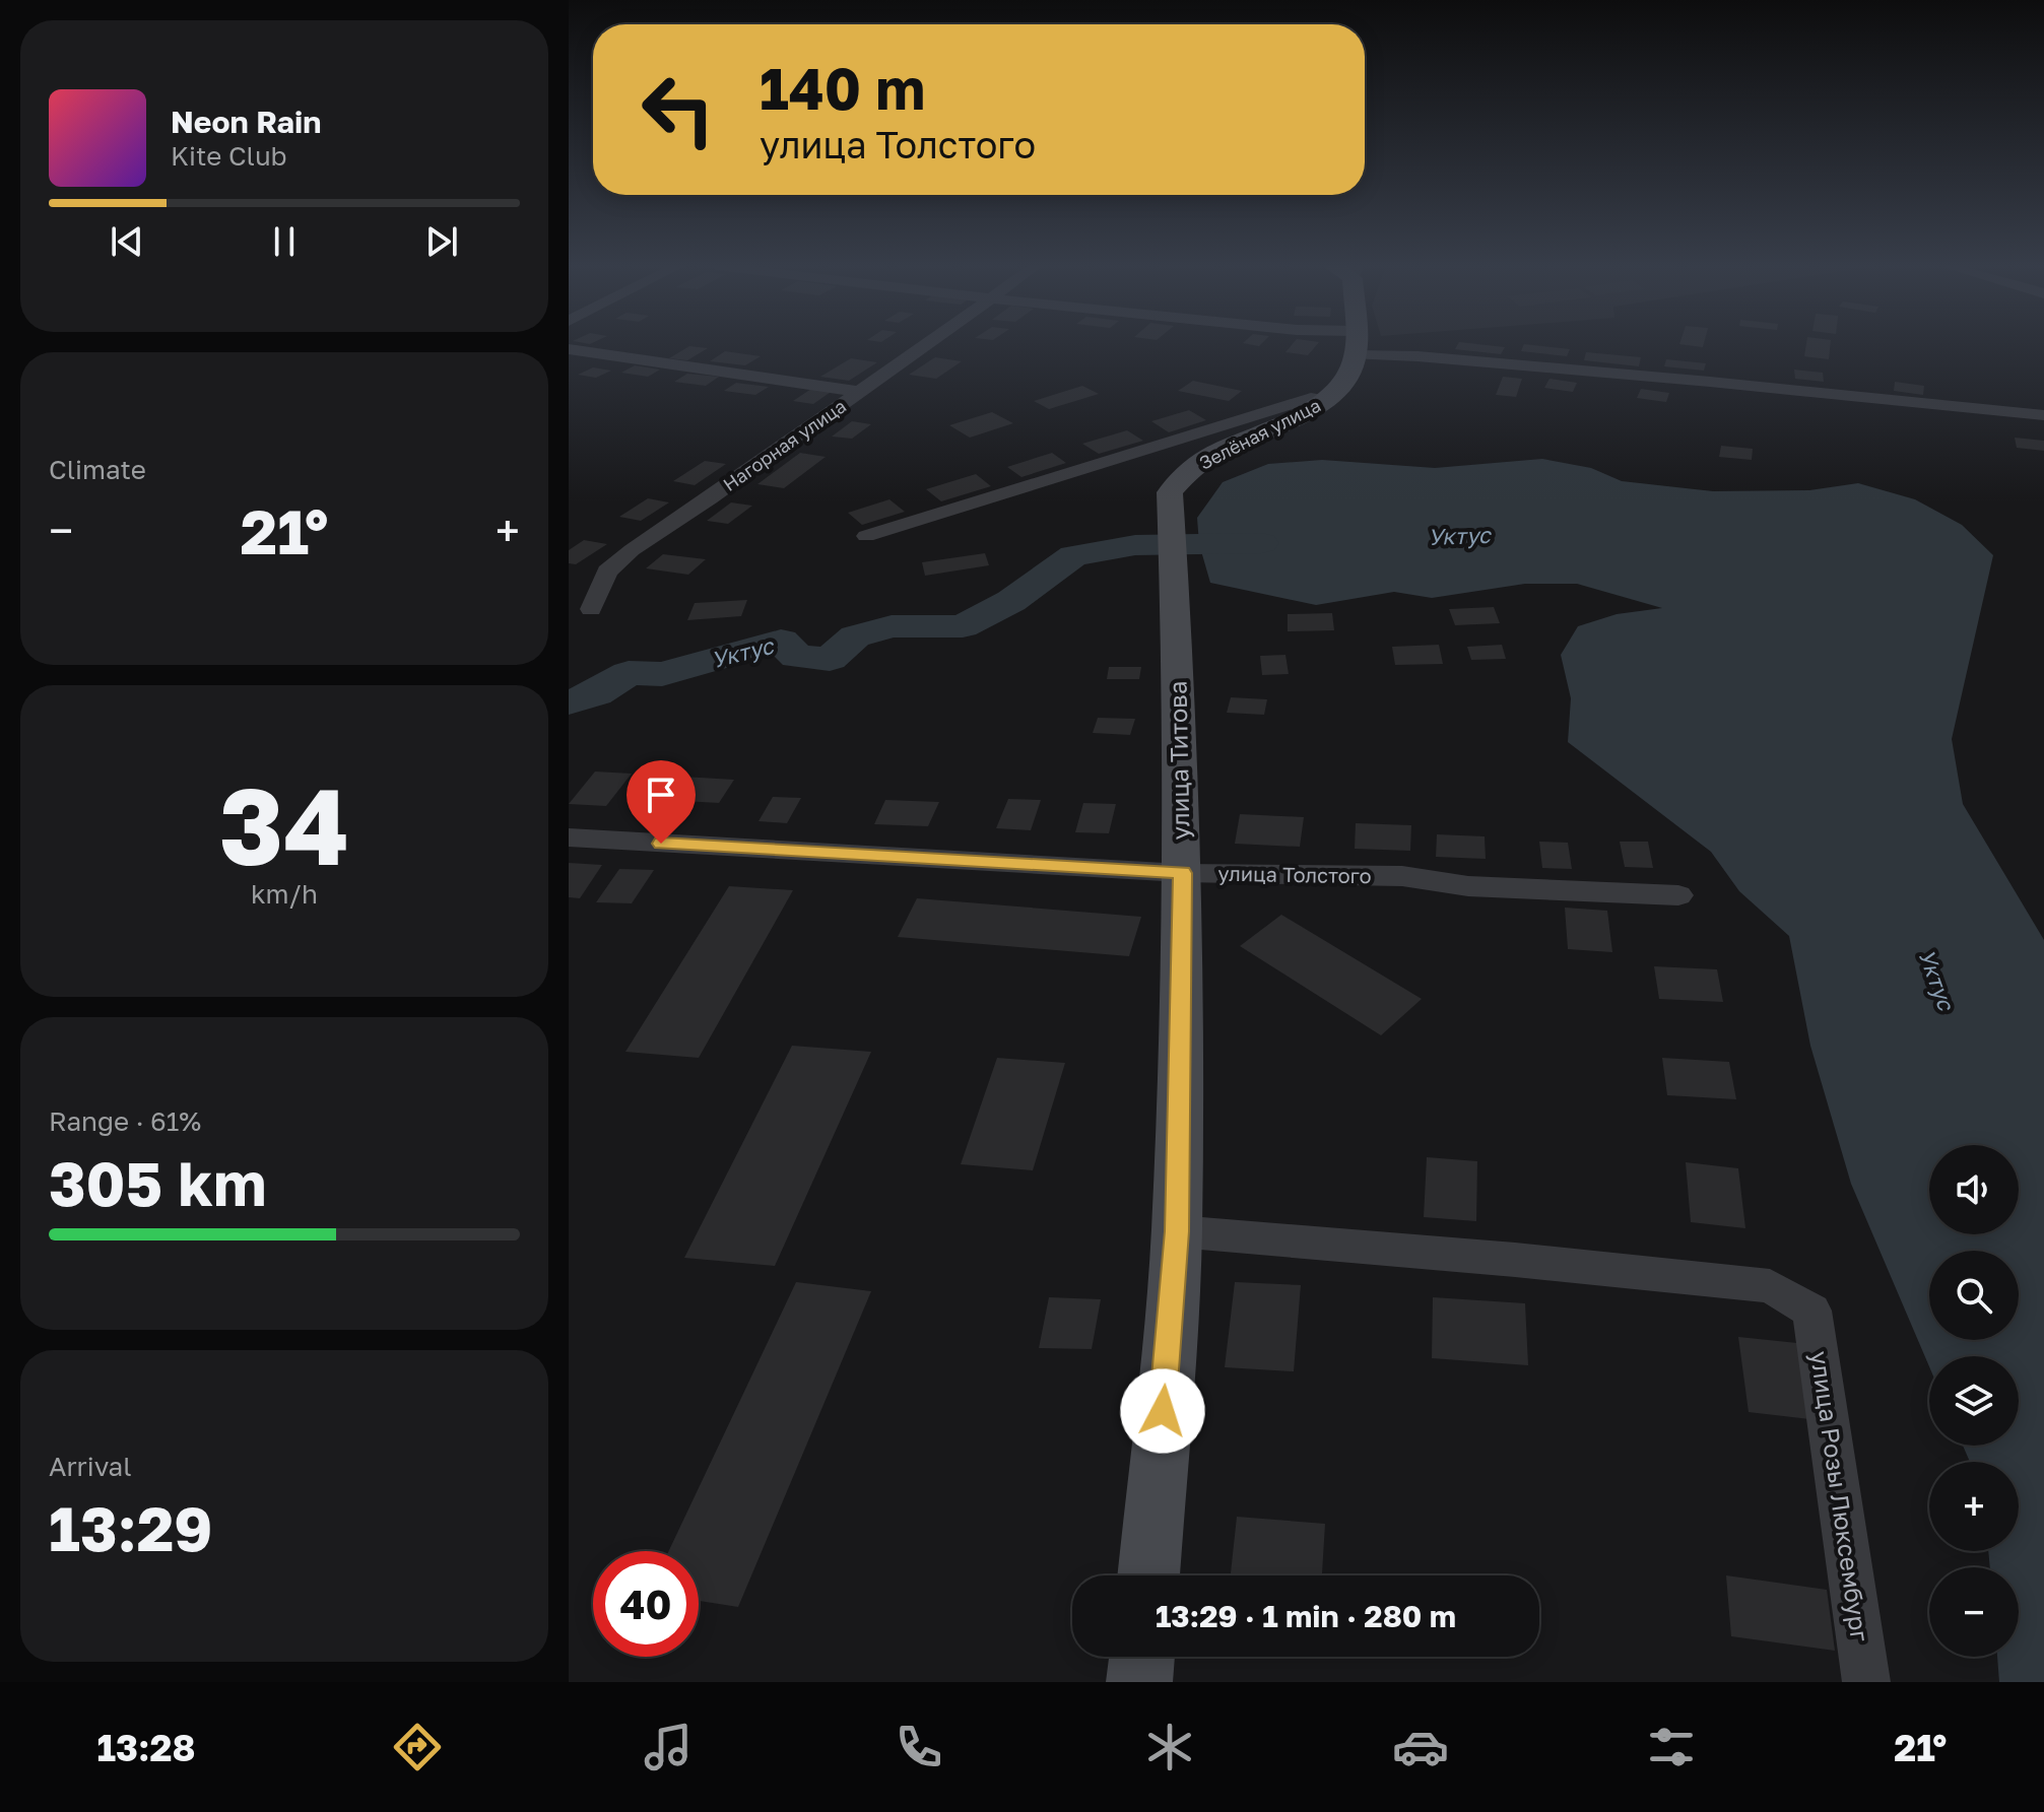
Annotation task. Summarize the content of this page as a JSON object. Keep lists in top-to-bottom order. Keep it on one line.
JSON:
{"streets":{"street":["Зелёная улица","Нагорная улица","улица Титова","улица Толстого","улица Розы Люксембург"]},"crossings":[["Зелёная улица","улица Титова"],["улица Титова","улица Толстого"],["улица Титова","улица Розы Люксембург"]],"water":["Уктус"],"page":{"turn":["140 m","улица Толстого"],"song":["Neon Rain","Kite Club"],"tile":["Climate",["34","km/h"],["Range · 61%","305 km"],["Arrival","13:29"]],"heat":["−","21°","+"],"map_buttons":["+","−"],"limit":"40","trip":"13:29 · 1 min · 280 m","tabs":["13:28","21°"]}}
